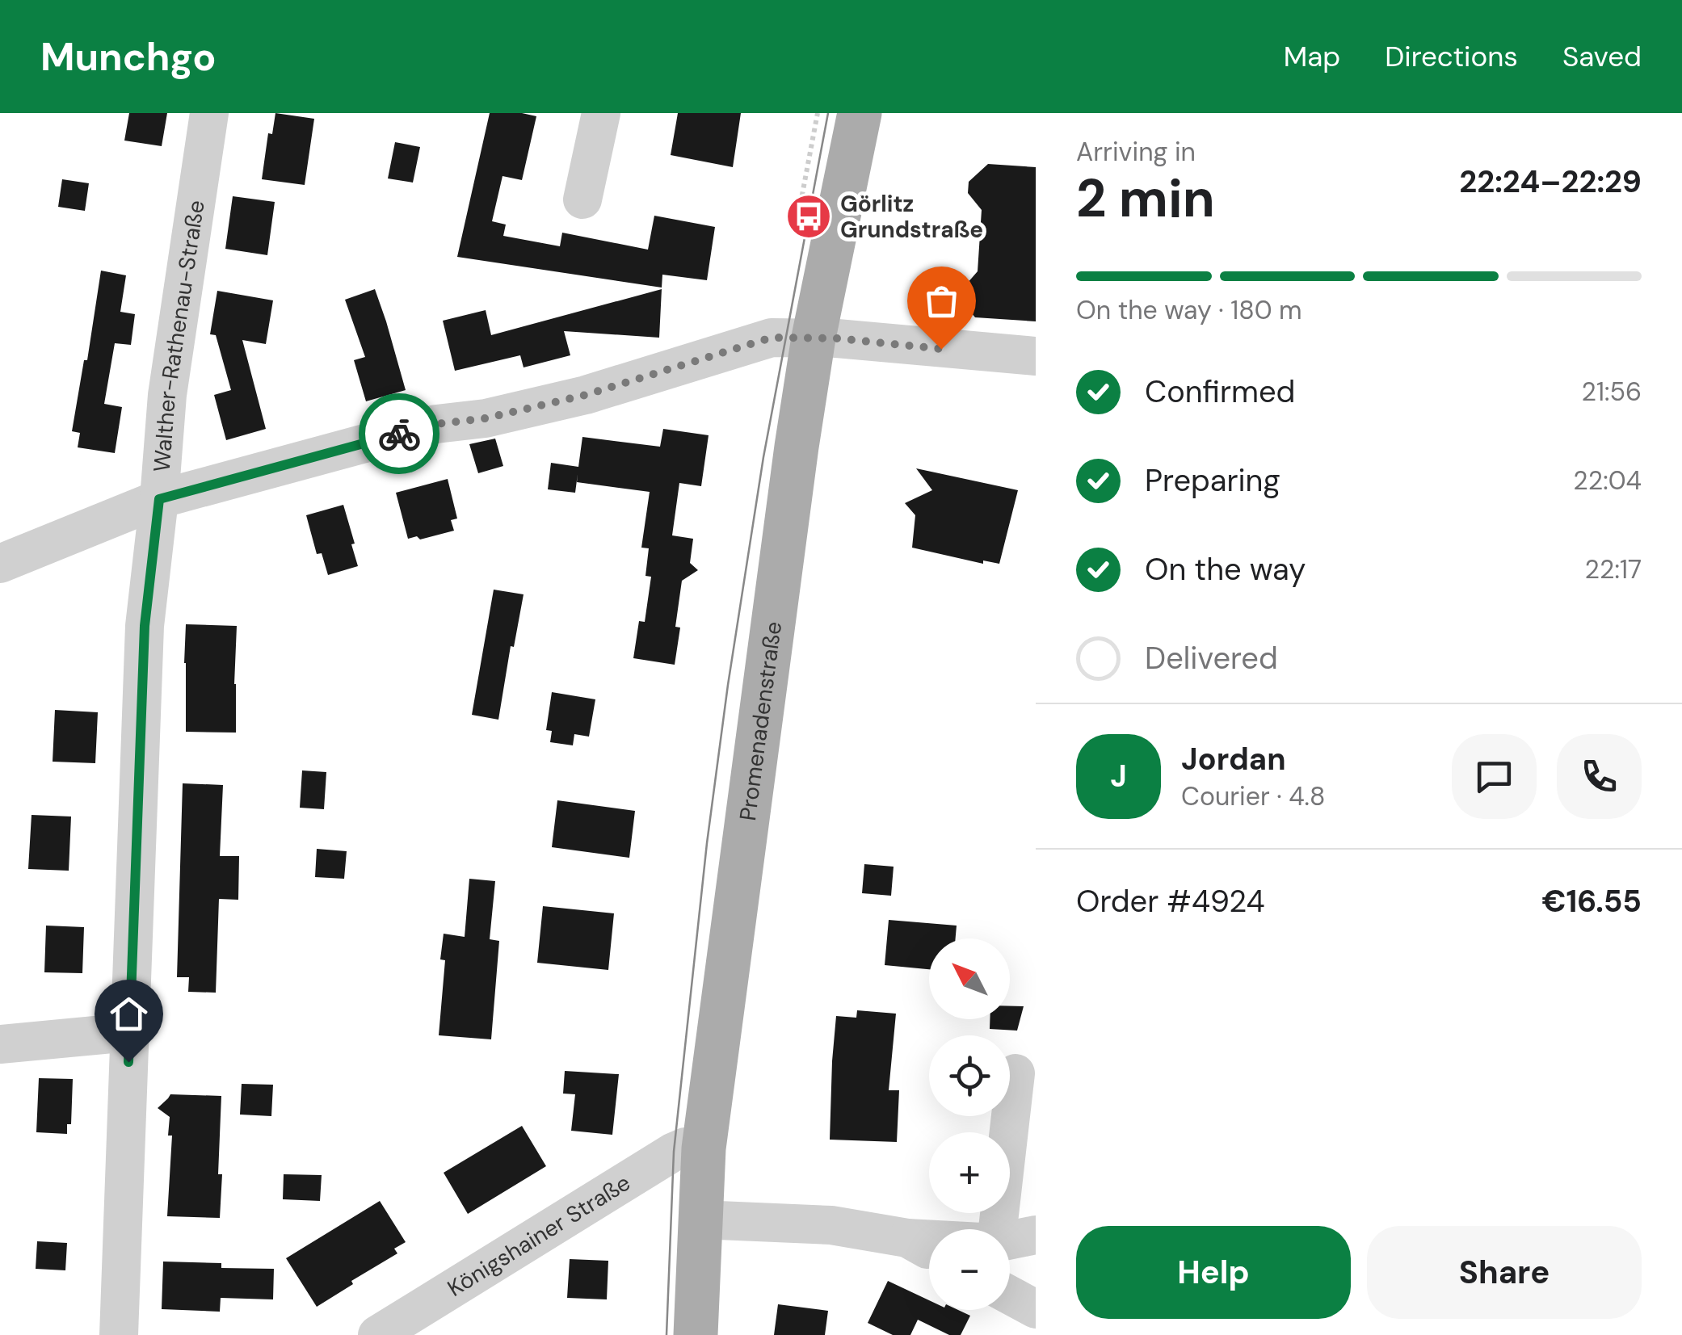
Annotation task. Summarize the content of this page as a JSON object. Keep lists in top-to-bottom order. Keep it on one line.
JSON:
{"streets":{"main road":["Promenadenstraße"],"street":["Walther-Rathenau-Straße","Königshainer Straße"]},"crossings":[["Promenadenstraße","Königshainer Straße"]],"places":{"bus stop":["Görlitz Grundstraße"]},"north":"top left","page":{"header":"Munchgo","nav":["Map","Directions","Saved"],"heading":["2 min","Arriving in","22:24–22:29"],"panel":["Jordan","Courier · 4.8","Order #4924","€16.55"],"bar":"On the way · 180 m","list":[["Confirmed","21:56"],["Preparing","22:04"],["On the way","22:17"],"Delivered"],"round":"J","map_buttons":["+","−"],"buttons":["Help","Share"]}}
